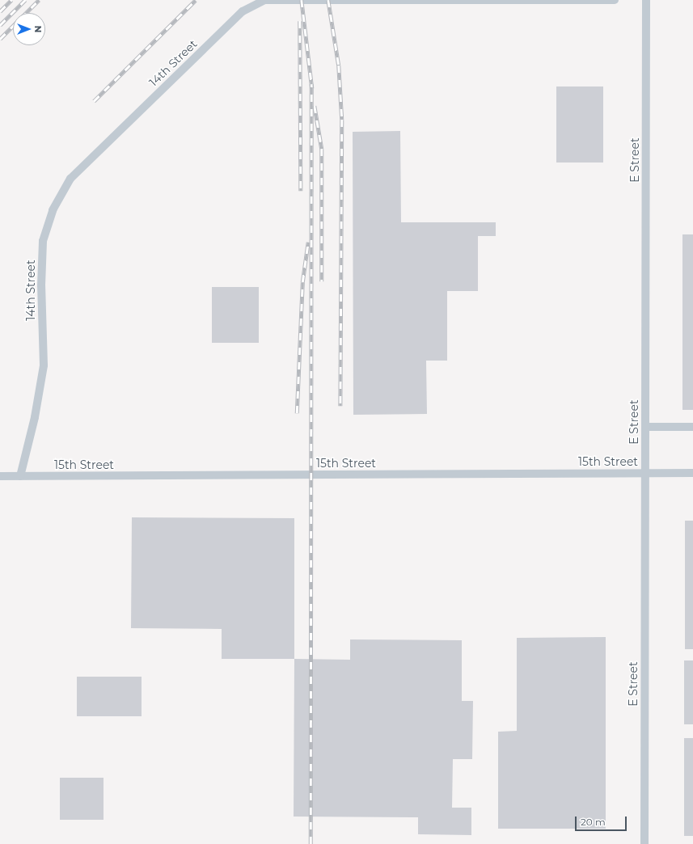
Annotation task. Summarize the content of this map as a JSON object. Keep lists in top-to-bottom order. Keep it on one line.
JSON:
{"streets":{"lane":["14th Street","E Street","15th Street"]},"crossings":[["14th Street","15th Street"],["E Street","15th Street"]],"scale_bar":"20 m","north":"right"}
